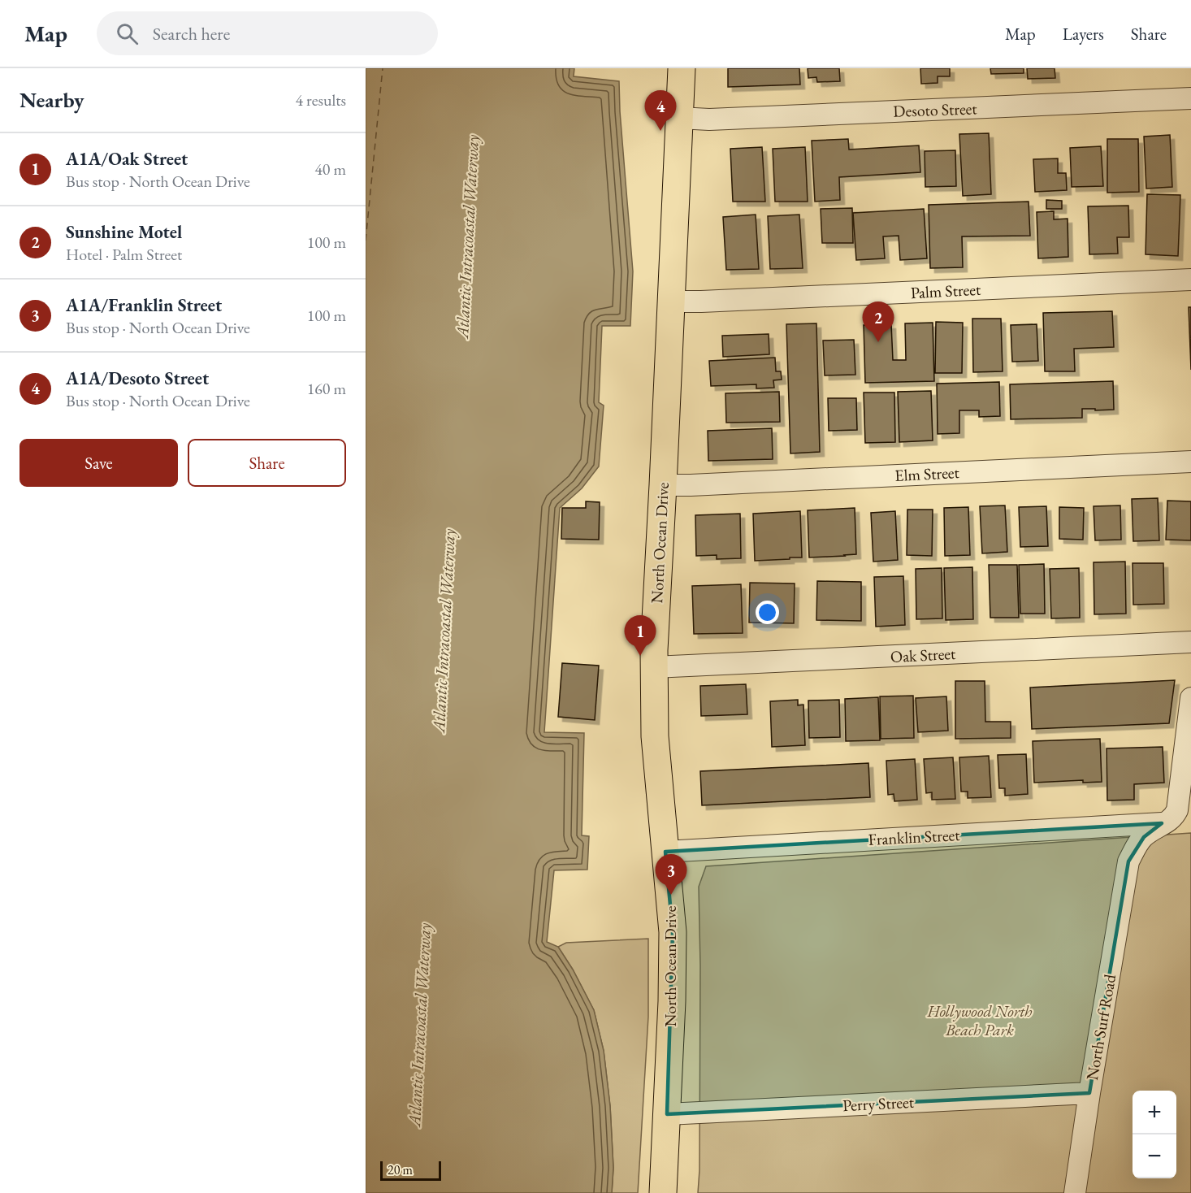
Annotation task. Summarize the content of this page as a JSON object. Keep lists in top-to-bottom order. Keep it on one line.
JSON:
{"streets":{"main road":["North Ocean Drive"],"street":["Desoto Street","Palm Street","Elm Street","Oak Street","Franklin Street","North Surf Road","Perry Street"]},"crossings":[["Desoto Street","North Ocean Drive"],["Palm Street","North Ocean Drive"],["Elm Street","North Ocean Drive"],["North Ocean Drive","Oak Street"],["North Ocean Drive","Franklin Street"],["North Ocean Drive","Perry Street"],["Franklin Street","North Surf Road"],["North Surf Road","Perry Street"]],"water":["Atlantic Intracoastal Waterway"],"parks":["Hollywood North Beach Park"],"scale_bar":"20 m","page":{"header":"Map","search":"Search here","nav":["Map","Layers","Share"],"heading":["Nearby","4 results"],"pins":["4","2","1","3"],"list":[{"mark":"1","name":"A1A/Oak Street","note":"Bus stop · North Ocean Drive","value":"40 m"},{"mark":"2","name":"Sunshine Motel","note":"Hotel · Palm Street","value":"100 m"},{"mark":"3","name":"A1A/Franklin Street","note":"Bus stop · North Ocean Drive","value":"100 m"},{"mark":"4","name":"A1A/Desoto Street","note":"Bus stop · North Ocean Drive","value":"160 m"}],"buttons":["Save","Share"],"map_buttons":["+","−"],"scale":"20 m"}}
